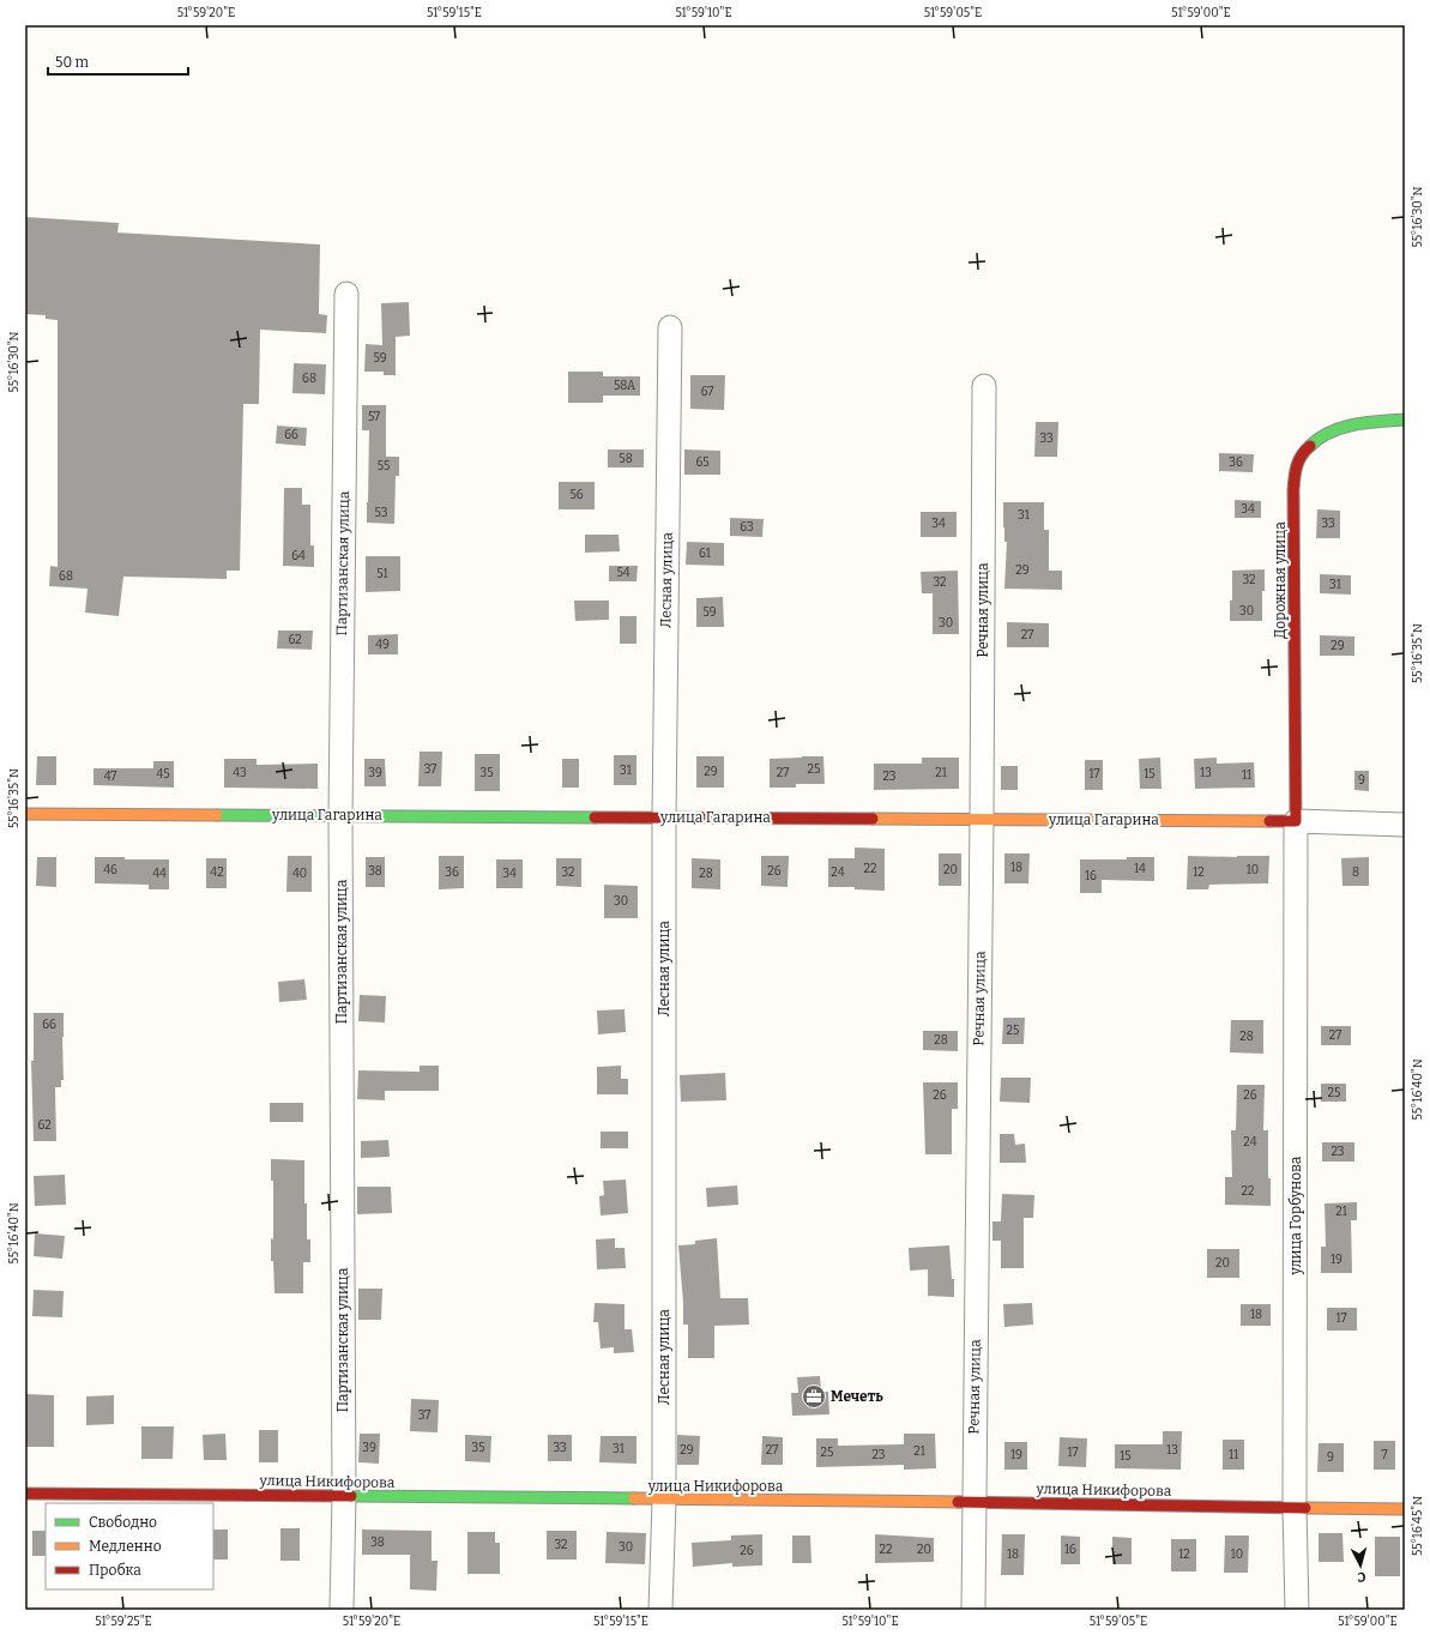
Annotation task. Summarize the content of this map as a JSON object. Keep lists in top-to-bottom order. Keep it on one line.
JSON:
{"streets":{"main road":["Дорожная улица","улица Гагарина","улица Никифорова"],"street":["Партизанская улица","Лесная улица","Речная улица","улица Горбунова"]},"crossings":[["Партизанская улица","улица Гагарина"],["Партизанская улица","улица Никифорова"],["Лесная улица","улица Гагарина"],["Лесная улица","улица Никифорова"],["Дорожная улица","улица Гагарина"],["Дорожная улица","улица Горбунова"],["Речная улица","улица Гагарина"],["Речная улица","улица Никифорова"],["улица Гагарина","улица Горбунова"],["улица Горбунова","улица Никифорова"]],"places":{"office":["Мечеть"]},"house_numbers":["59","68","58А","67","57","66","33","58","65","36","55","56","34","53","31","34","33","63","61","64","29","54","51","68","32","32","31","30","59","30","27","62","49","29","37","25","31","29","43","39","35","27","21","13","45","17","15","11","47","23","9","18","22","14","46","20","10","38","26","42","36","32","24","12","8","44","40","34","28","16","30","66","25","27","28","28","25","26","26","62","24","23","22","21","19","20","18","17","37","39","35","33","31","29","27","13","21","25","17","23","19","11","7","15","9","38","32","30","22","20","16","26","18","12","10"],"legend":["Свободно","Медленно","Пробка"],"scale_bar":"50 m","north":"bottom","coordinates":["51°59'20\"E","51°59'15\"E","51°59'10\"E","51°59'05\"E","51°59'00\"E","55°16'30\"N","55°16'35\"N","55°16'40\"N","55°16'45\"N","51°59'25\"E"]}
